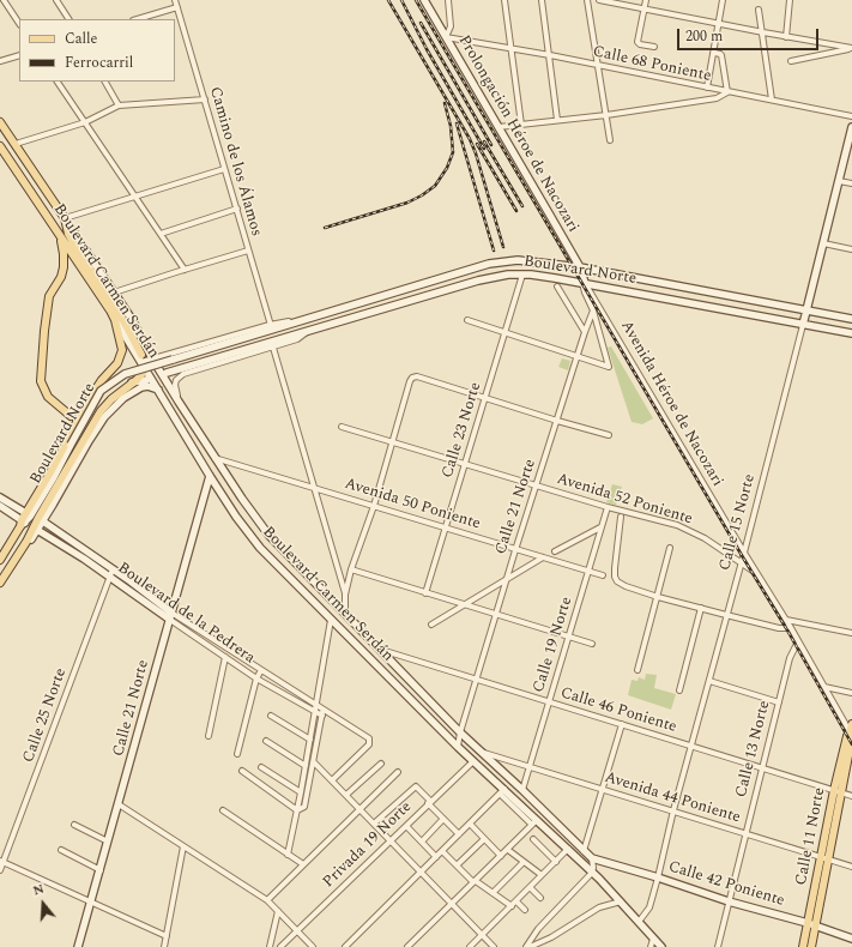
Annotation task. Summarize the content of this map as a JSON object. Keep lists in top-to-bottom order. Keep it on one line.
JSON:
{"streets":{"main road":["Prolongación Héroe de Nacozari","Boulevard Norte","Boulevard Carmen Serdán","Calle 21 Norte","Calle 15 Norte","Boulevard de la Pedrera","Calle 11 Norte","Calle 42 Poniente"],"street":["Calle 68 Poniente","Camino de los Álamos","Avenida Héroe de Nacozari","Calle 23 Norte","Avenida 52 Poniente","Avenida 50 Poniente","Calle 19 Norte","Calle 46 Poniente","Calle 25 Norte","Calle 13 Norte","Avenida 44 Poniente","Privada 19 Norte"]},"crossings":[["Calle 68 Poniente","Prolongación Héroe de Nacozari"],["Prolongación Héroe de Nacozari","Boulevard Norte"],["Prolongación Héroe de Nacozari","Avenida Héroe de Nacozari"],["Camino de los Álamos","Boulevard Norte"],["Boulevard Norte","Boulevard Carmen Serdán"],["Boulevard Norte","Avenida Héroe de Nacozari"],["Boulevard Norte","Calle 23 Norte"],["Boulevard Norte","Calle 15 Norte"],["Boulevard Carmen Serdán","Avenida 50 Poniente"],["Boulevard Carmen Serdán","Calle 21 Norte"],["Boulevard Carmen Serdán","Calle 15 Norte"],["Boulevard Carmen Serdán","Calle 19 Norte"],["Boulevard Carmen Serdán","Calle 46 Poniente"],["Boulevard Carmen Serdán","Avenida 44 Poniente"],["Boulevard Carmen Serdán","Privada 19 Norte"],["Boulevard Carmen Serdán","Calle 42 Poniente"],["Avenida Héroe de Nacozari","Avenida 52 Poniente"],["Avenida Héroe de Nacozari","Calle 15 Norte"],["Avenida Héroe de Nacozari","Calle 13 Norte"],["Avenida Héroe de Nacozari","Calle 11 Norte"],["Calle 23 Norte","Avenida 52 Poniente"],["Calle 23 Norte","Avenida 50 Poniente"],["Avenida 52 Poniente","Calle 21 Norte"],["Avenida 52 Poniente","Calle 15 Norte"],["Avenida 52 Poniente","Calle 19 Norte"],["Avenida 50 Poniente","Calle 21 Norte"],["Avenida 50 Poniente","Calle 19 Norte"],["Calle 21 Norte","Boulevard de la Pedrera"],["Calle 21 Norte","Calle 46 Poniente"],["Calle 15 Norte","Calle 46 Poniente"],["Calle 15 Norte","Avenida 44 Poniente"],["Calle 15 Norte","Calle 42 Poniente"],["Boulevard de la Pedrera","Calle 25 Norte"],["Calle 19 Norte","Calle 46 Poniente"],["Calle 19 Norte","Avenida 44 Poniente"],["Calle 46 Poniente","Calle 13 Norte"],["Calle 46 Poniente","Calle 11 Norte"],["Calle 13 Norte","Avenida 44 Poniente"],["Calle 13 Norte","Calle 42 Poniente"],["Avenida 44 Poniente","Calle 11 Norte"],["Calle 11 Norte","Calle 42 Poniente"]],"legend":["Calle","Ferrocarril"],"scale_bar":"200 m","north":"top"}
